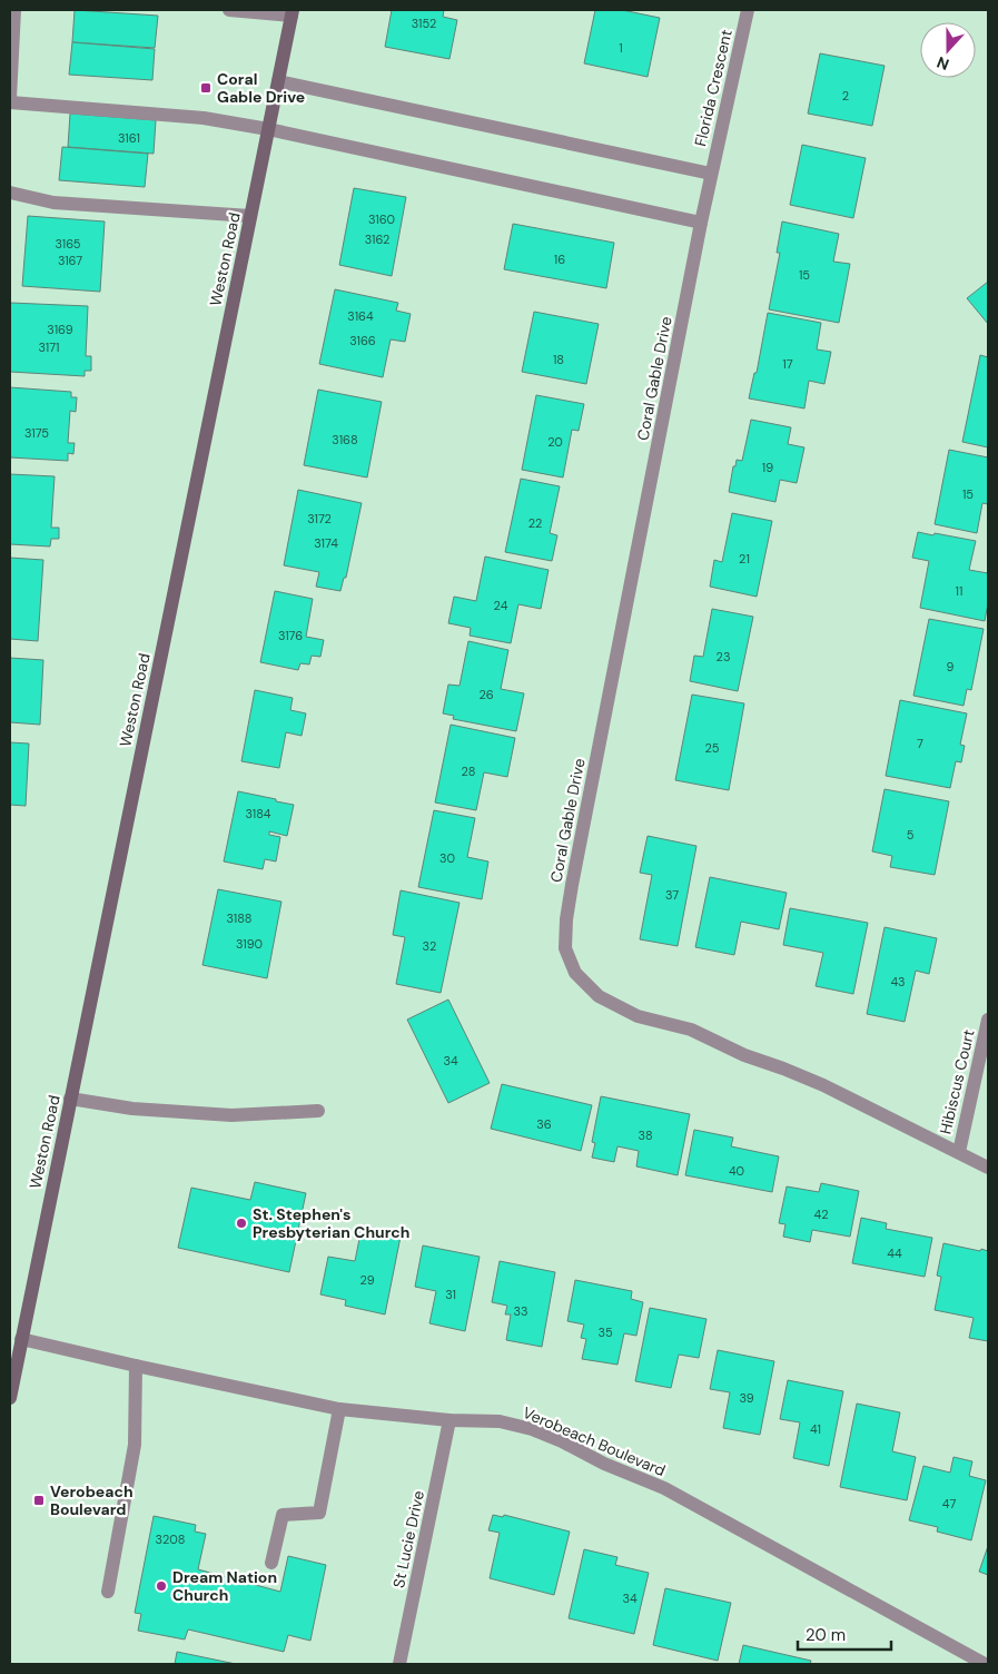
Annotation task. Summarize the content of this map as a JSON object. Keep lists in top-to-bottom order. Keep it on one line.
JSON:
{"streets":{"main road":["Weston Road"],"street":["Florida Crescent","Coral Gable Drive","Hibiscus Court","Verobeach Boulevard","St Lucie Drive"]},"crossings":[["Florida Crescent","Coral Gable Drive"],["Weston Road","Verobeach Boulevard"],["Coral Gable Drive","Hibiscus Court"],["Verobeach Boulevard","St Lucie Drive"]],"places":{"transit":["Coral Gable Drive","Verobeach Boulevard"],"other":["St. Stephen's Presbyterian Church","Dream Nation Church"]},"house_numbers":["3152","1","2","3161","3160","3162","3165","16","3167","15","3164","3169","3166","3171","18","17","3175","3168","20","19","15","3172","22","3174","21","11","24","3176","23","9","26","7","25","28","3184","5","30","37","3188","3190","32","43","34","36","38","40","42","44","29","31","33","35","39","41","47","3208","34"],"scale_bar":"20 m","north":"bottom"}
